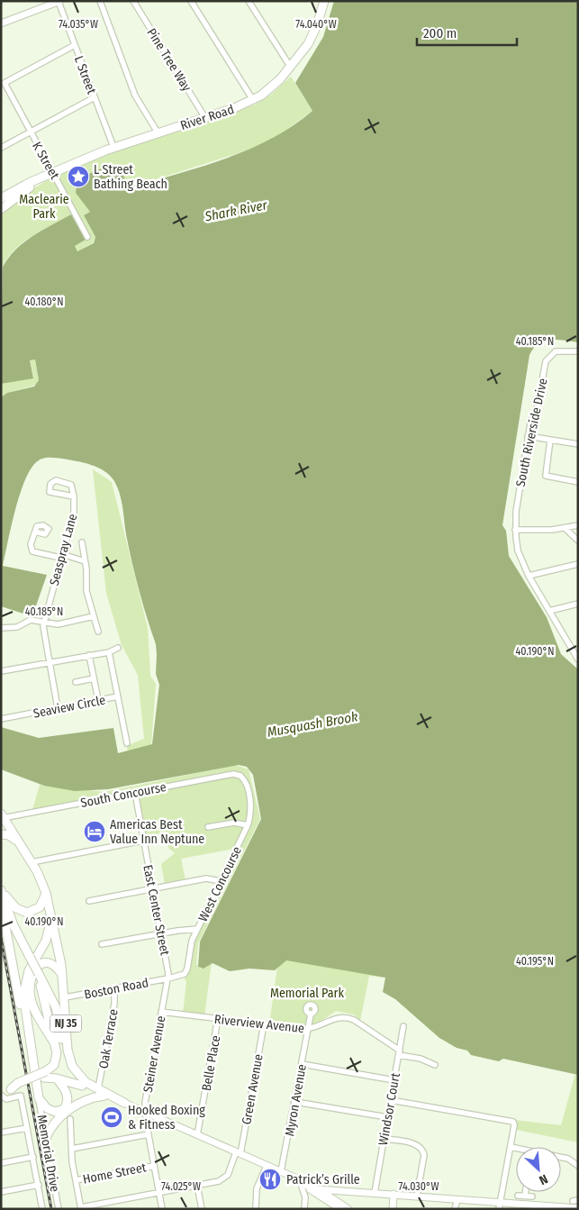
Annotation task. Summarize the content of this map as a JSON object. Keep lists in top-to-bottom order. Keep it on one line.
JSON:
{"streets":{"highway":["River Road","NJ 35"],"street":["Pine Tree Way","L Street","K Street","South Riverside Drive","Seaspray Lane","Seaview Circle","South Concourse","West Concourse","East Center Street","Boston Road","Riverview Avenue","Oak Terrace","Steiner Avenue","Belle Place","Green Avenue","Myron Avenue","Windsor Court","Memorial Drive","Home Street"]},"crossings":[["Pine Tree Way","River Road"],["L Street","River Road"],["L Street","K Street"],["River Road","K Street"],["Seaspray Lane","Seaview Circle"],["South Concourse","West Concourse"],["South Concourse","East Center Street"],["South Concourse","NJ 35"],["West Concourse","East Center Street"],["West Concourse","Boston Road"],["West Concourse","Steiner Avenue"],["East Center Street","Boston Road"],["East Center Street","Steiner Avenue"],["Boston Road","NJ 35"],["Boston Road","Oak Terrace"],["Boston Road","Steiner Avenue"],["NJ 35","Oak Terrace"],["NJ 35","Steiner Avenue"],["NJ 35","Belle Place"],["NJ 35","Green Avenue"],["NJ 35","Myron Avenue"],["Riverview Avenue","Steiner Avenue"],["Riverview Avenue","Belle Place"],["Riverview Avenue","Green Avenue"],["Riverview Avenue","Myron Avenue"],["Riverview Avenue","Windsor Court"],["Steiner Avenue","Home Street"]],"water":["Shark River","Musquash Brook"],"parks":["Maclearie Park","Memorial Park"],"places":{"place":["L Street Bathing Beach"],"hotel":["Americas Best Value Inn Neptune"],"sports":["Hooked Boxing & Fitness"],"restaurant":["Patrick’s Grille"]},"scale_bar":"200 m","north":"bottom right","coordinates":["74.040°W","74.035°W","40.180°N","40.185°N","40.190°N","40.195°N","74.025°W","74.030°W"]}
